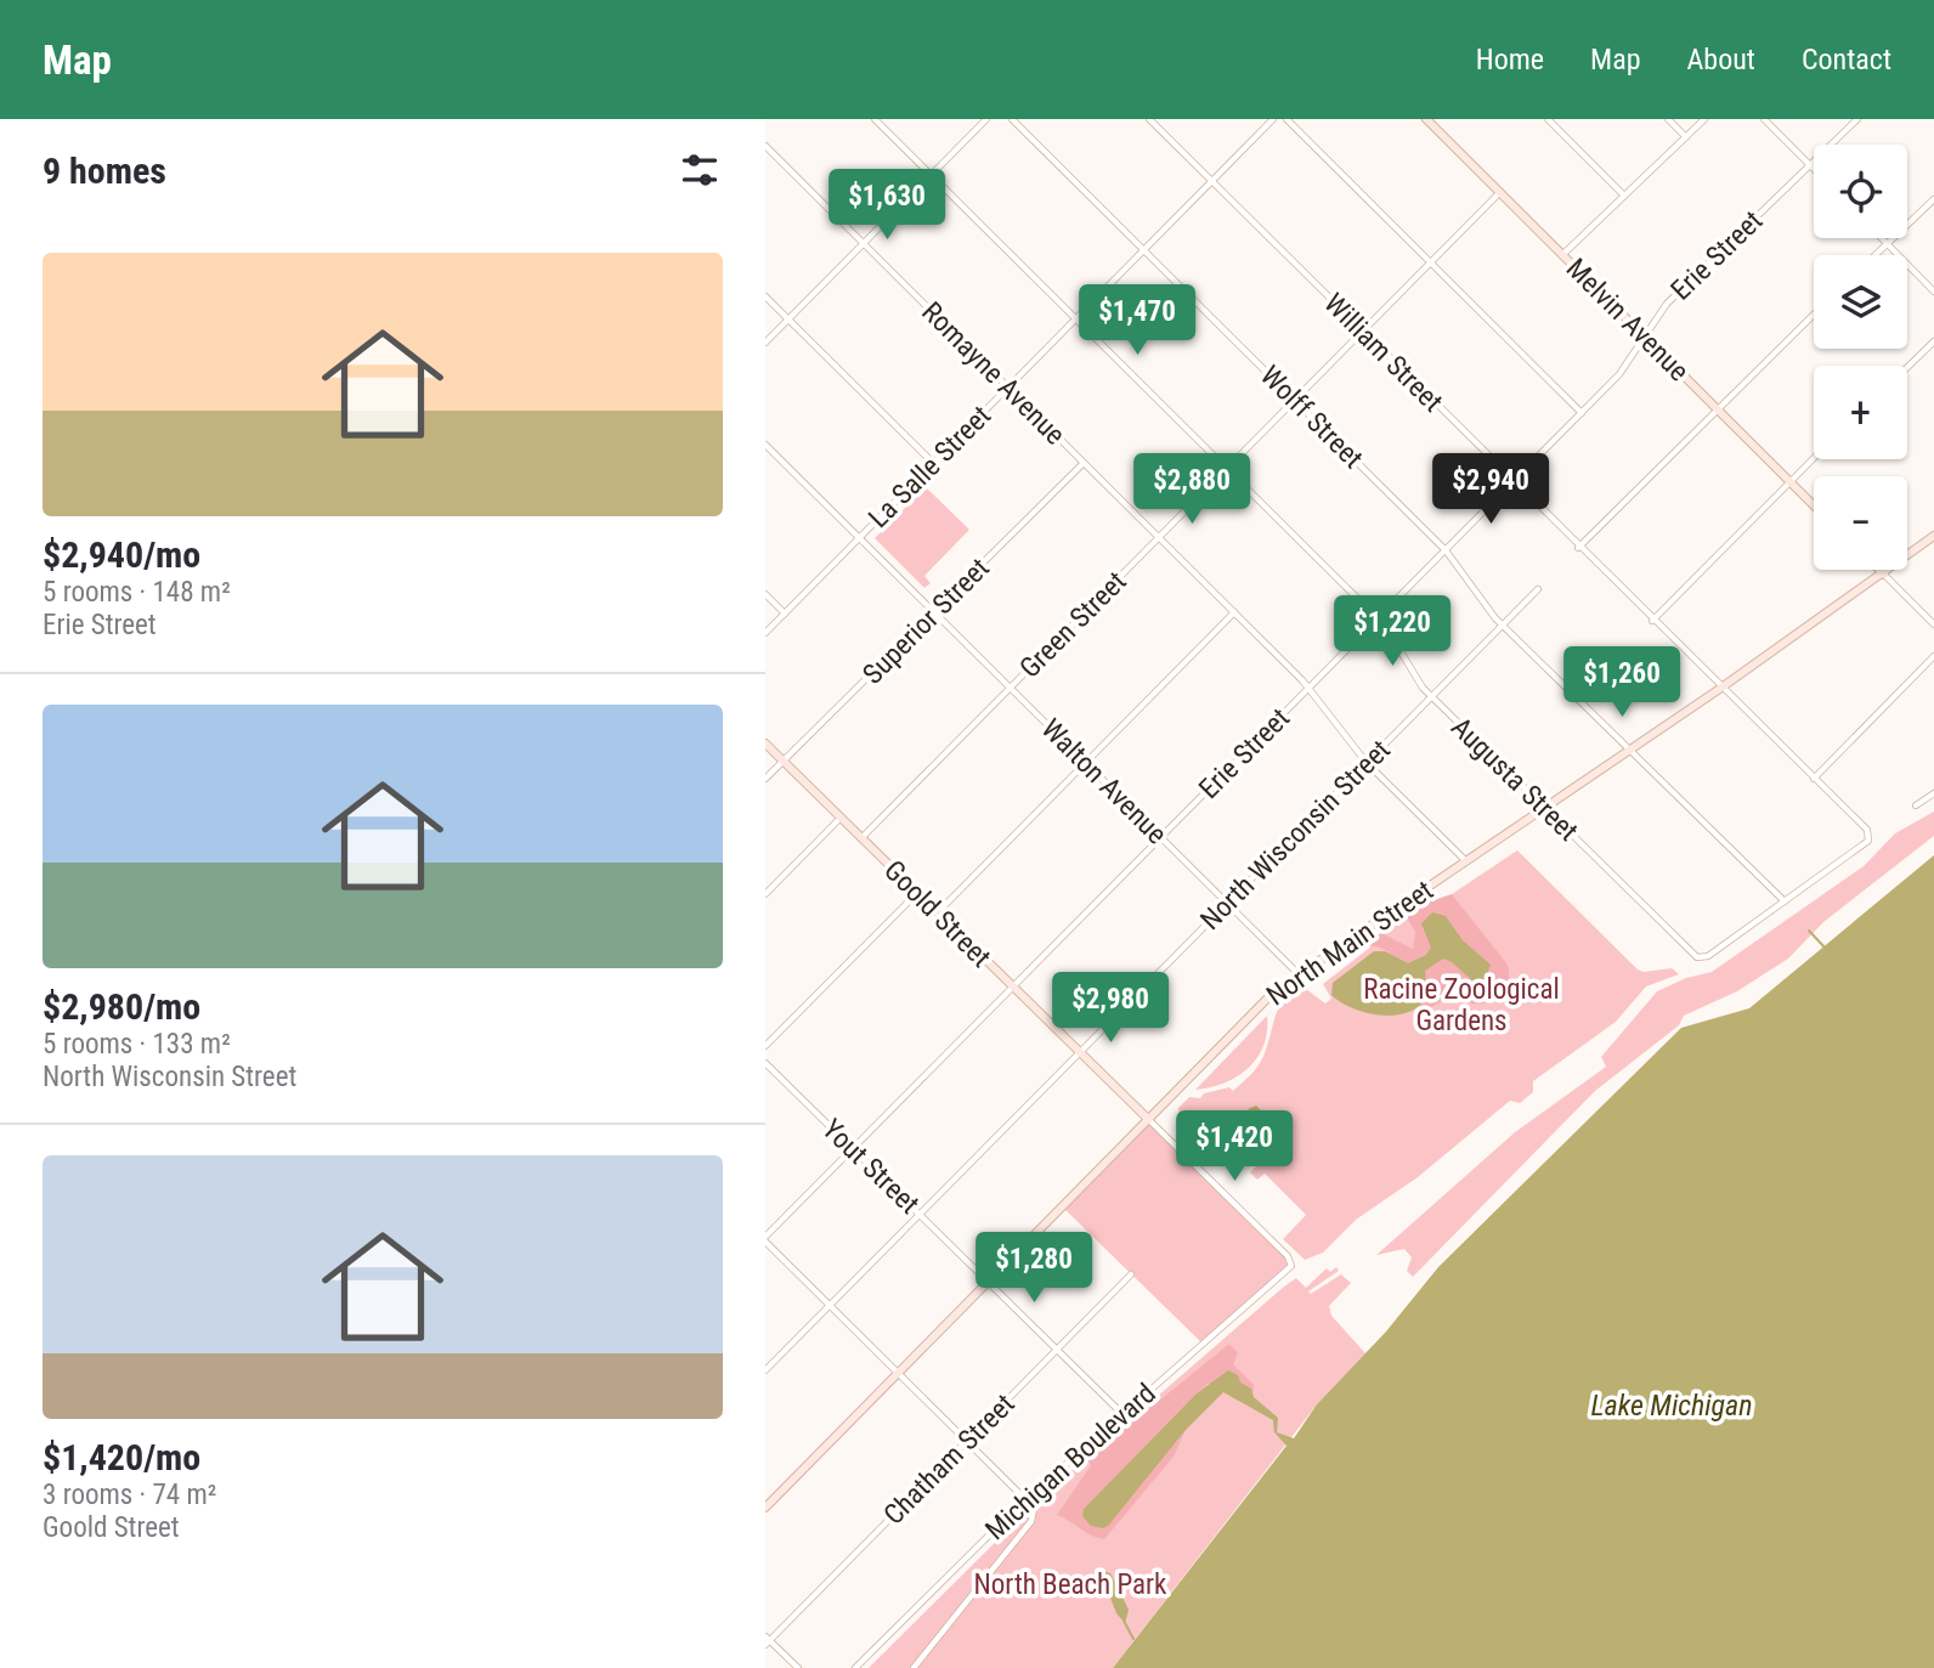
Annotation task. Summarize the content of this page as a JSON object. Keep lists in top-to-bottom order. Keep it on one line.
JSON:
{"streets":{"main road":["Melvin Avenue","Goold Street","North Main Street"],"street":["Erie Street","William Street","Romayne Avenue","Wolff Street","La Salle Street","Superior Street","Green Street","Augusta Street","Walton Avenue","North Wisconsin Street","Yout Street","Chatham Street","Michigan Boulevard"]},"crossings":[["Erie Street","Melvin Avenue"],["Erie Street","William Street"],["Erie Street","Romayne Avenue"],["Erie Street","Wolff Street"],["Erie Street","Augusta Street"],["Erie Street","Walton Avenue"],["Erie Street","Goold Street"],["Erie Street","Yout Street"],["Melvin Avenue","Green Street"],["William Street","Wolff Street"],["William Street","La Salle Street"],["William Street","Green Street"],["William Street","Augusta Street"],["William Street","North Main Street"],["Romayne Avenue","La Salle Street"],["Romayne Avenue","Superior Street"],["Romayne Avenue","Green Street"],["Romayne Avenue","North Wisconsin Street"],["Romayne Avenue","North Main Street"],["Wolff Street","La Salle Street"],["Wolff Street","Green Street"],["Wolff Street","Augusta Street"],["Wolff Street","North Wisconsin Street"],["Wolff Street","North Main Street"],["La Salle Street","Augusta Street"],["La Salle Street","Walton Avenue"],["Superior Street","Walton Avenue"],["Superior Street","Goold Street"],["Green Street","Augusta Street"],["Green Street","Walton Avenue"],["Green Street","Goold Street"],["Augusta Street","North Wisconsin Street"],["Augusta Street","North Main Street"],["Walton Avenue","North Wisconsin Street"],["Walton Avenue","North Main Street"],["North Wisconsin Street","Goold Street"],["North Wisconsin Street","Yout Street"],["Goold Street","North Main Street"],["Goold Street","Michigan Boulevard"],["North Main Street","Yout Street"],["Yout Street","Chatham Street"],["Yout Street","Michigan Boulevard"]],"water":["Lake Michigan"],"parks":["Racine Zoological Gardens","North Beach Park"],"page":{"header":"Map","nav":["Home","Map","About","Contact"],"heading":"9 homes","map_buttons":["+","−"],"price":["$1,630","$1,470","$2,880","$2,940","$1,220","$1,260","$2,980","$1,420","$1,280"],"list":[{"name":"$2,940/mo","note":"5 rooms · 148 m² · Erie Street"},{"name":"$2,980/mo","note":"5 rooms · 133 m² · North Wisconsin Street"},{"name":"$1,420/mo","note":"3 rooms · 74 m² · Goold Street"}]}}
